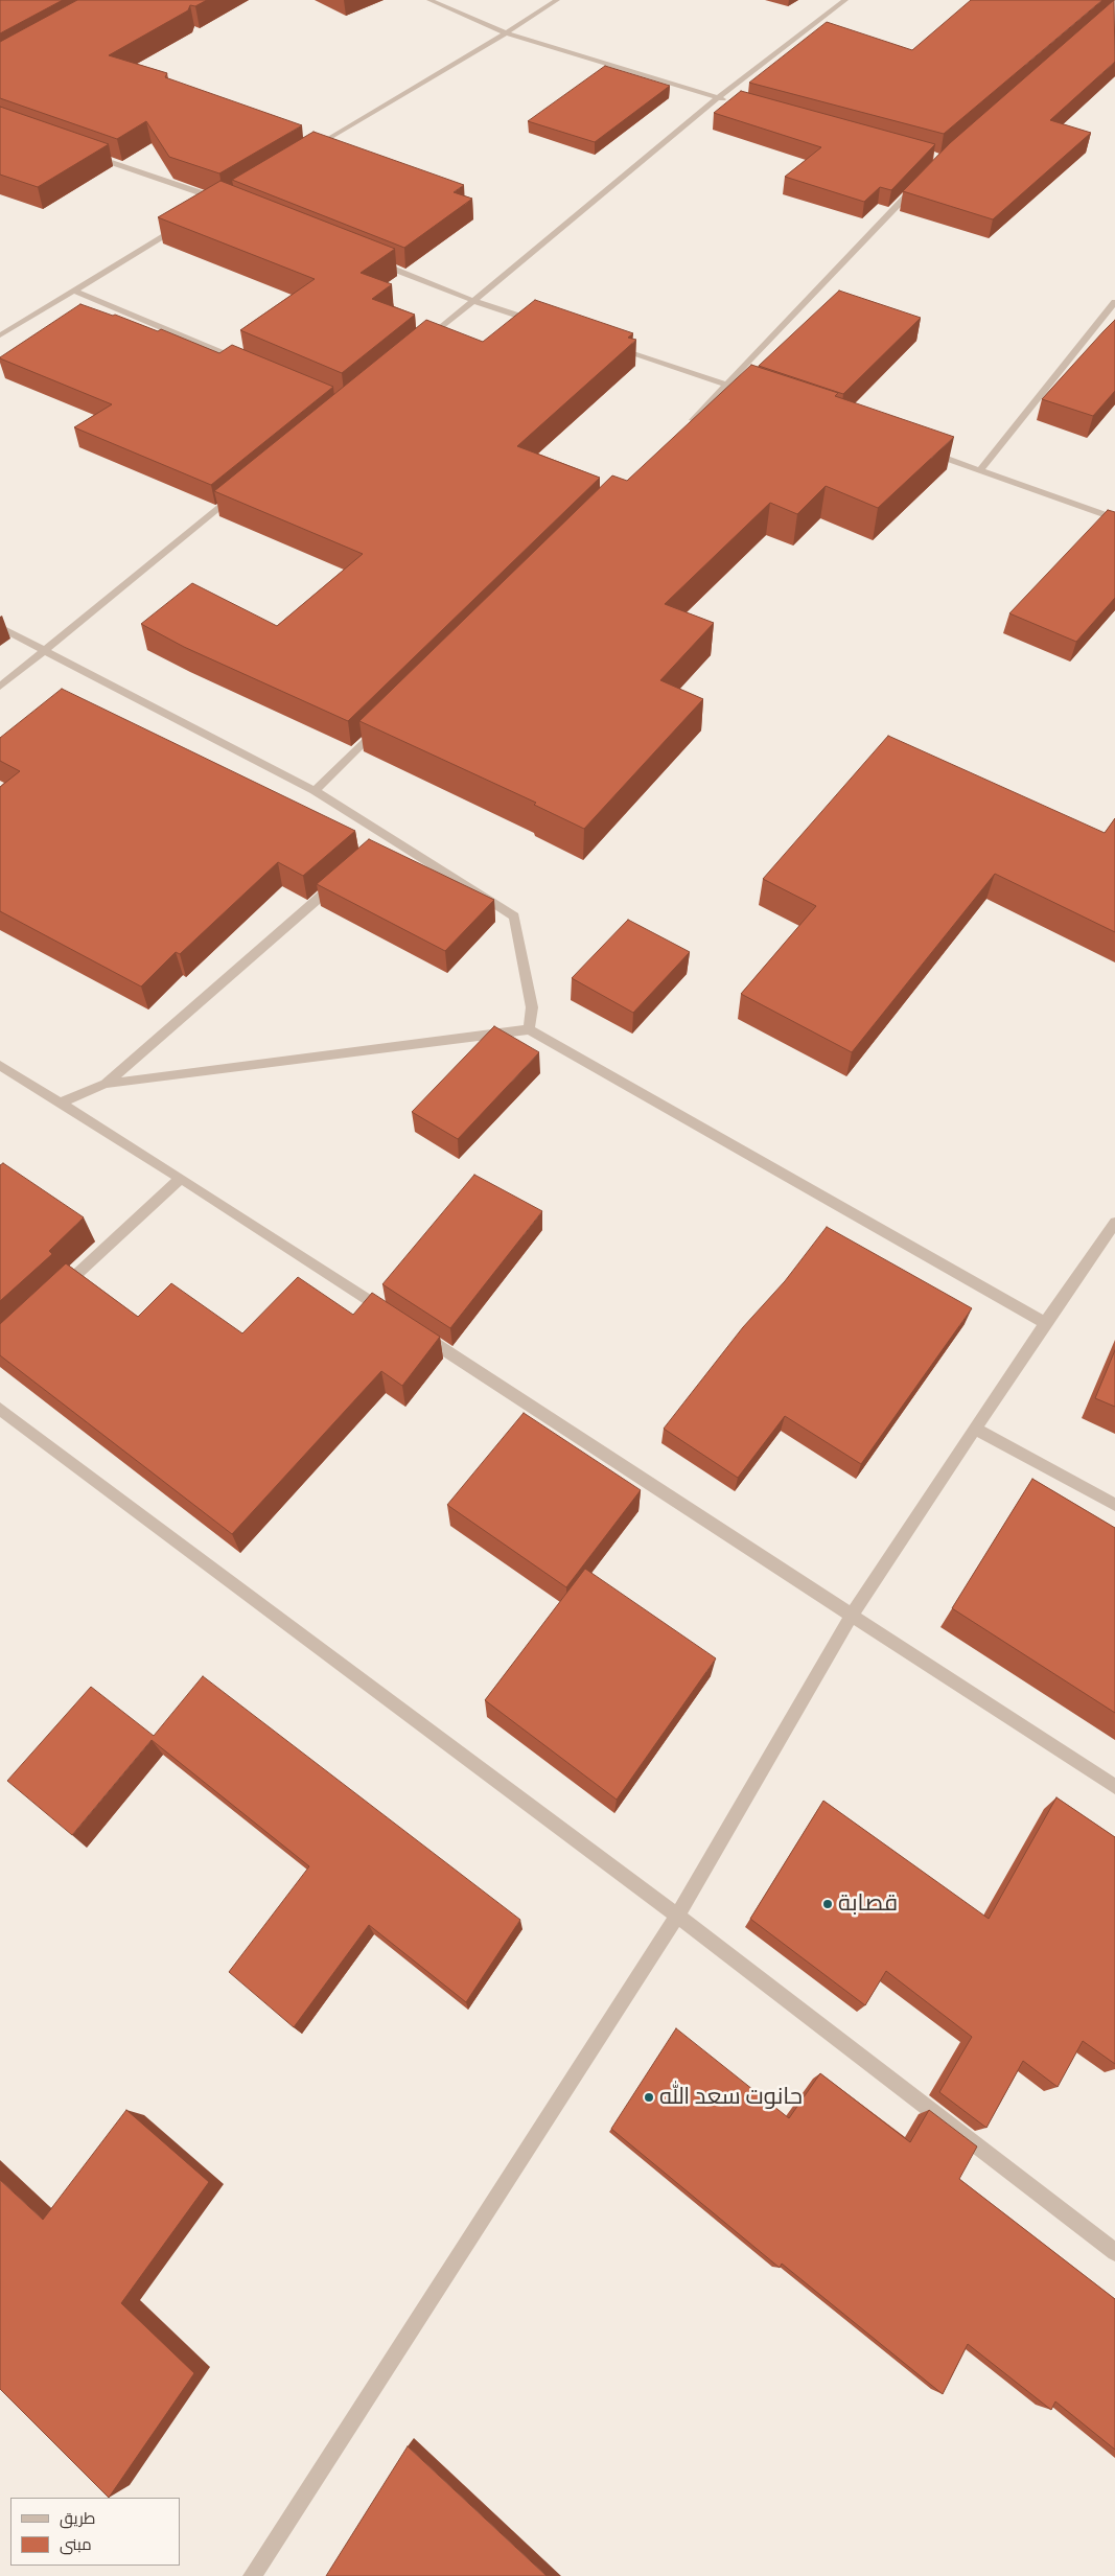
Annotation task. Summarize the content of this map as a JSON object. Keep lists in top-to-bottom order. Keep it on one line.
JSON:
{"places":["قصابة","حانوت سعد الله"],"legend":["طريق","مبنى"]}
